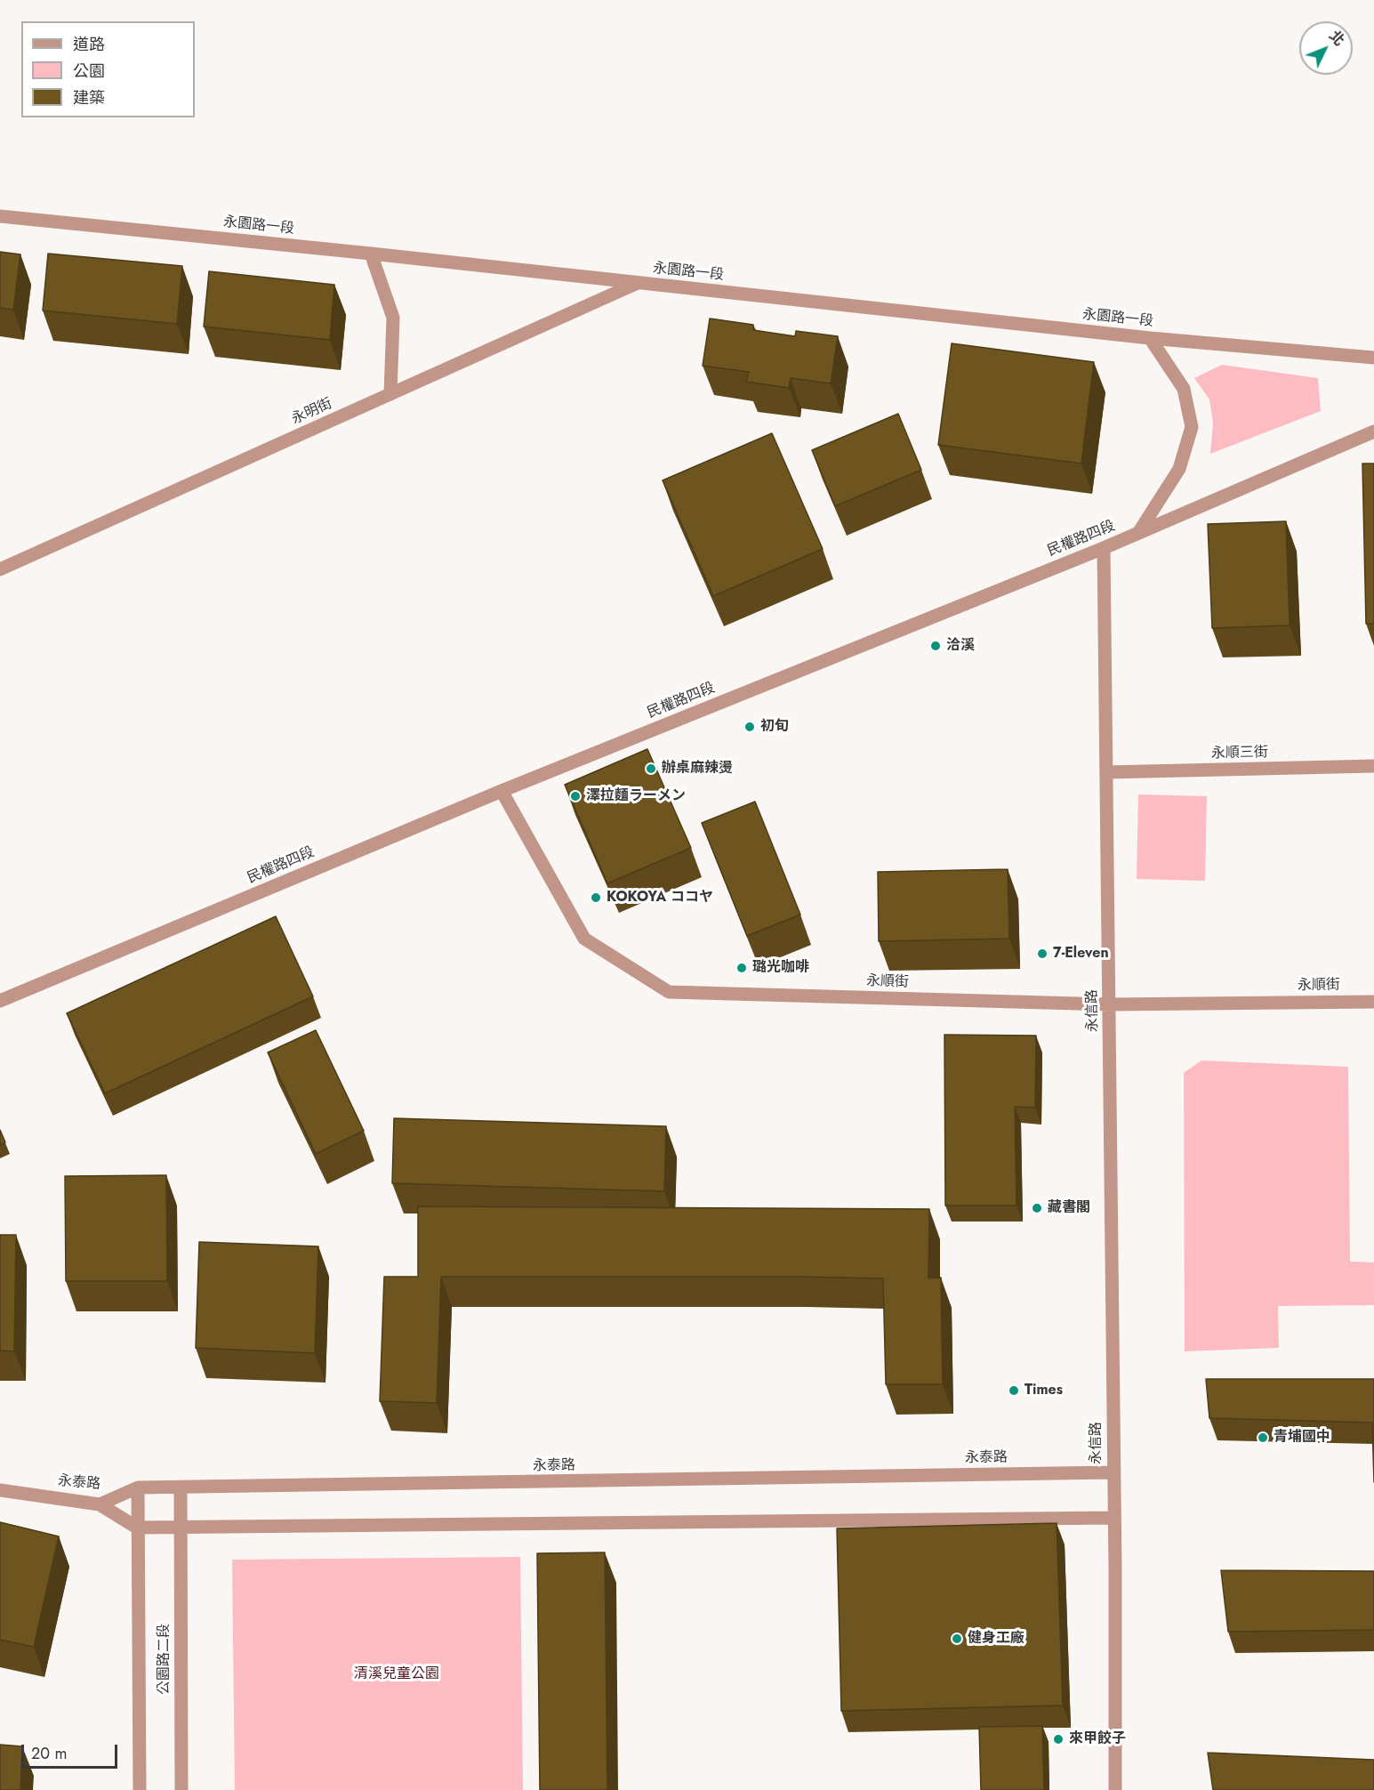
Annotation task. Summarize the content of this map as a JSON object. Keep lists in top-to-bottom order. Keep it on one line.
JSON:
{"streets":{"street":["永園路一段","永明街","民權路四段","永順三街","永順街","永信路","永泰路","公園路二段"]},"crossings":[["永園路一段","永明街"],["民權路四段","永順街"],["民權路四段","永信路"],["永順三街","永信路"],["永順街","永信路"],["永信路","永泰路"],["永泰路","公園路二段"]],"parks":["清溪兒童公園"],"places":["洽溪","初旬","辦桌麻辣燙","澤拉麵ラーメン","KOKOYA ココヤ","7-Eleven","璐光咖啡","藏書閣","Times","青埔國中","健身工廠","來甲餃子"],"legend":["道路","公園","建築"],"scale_bar":"20 m","north":"top right"}
